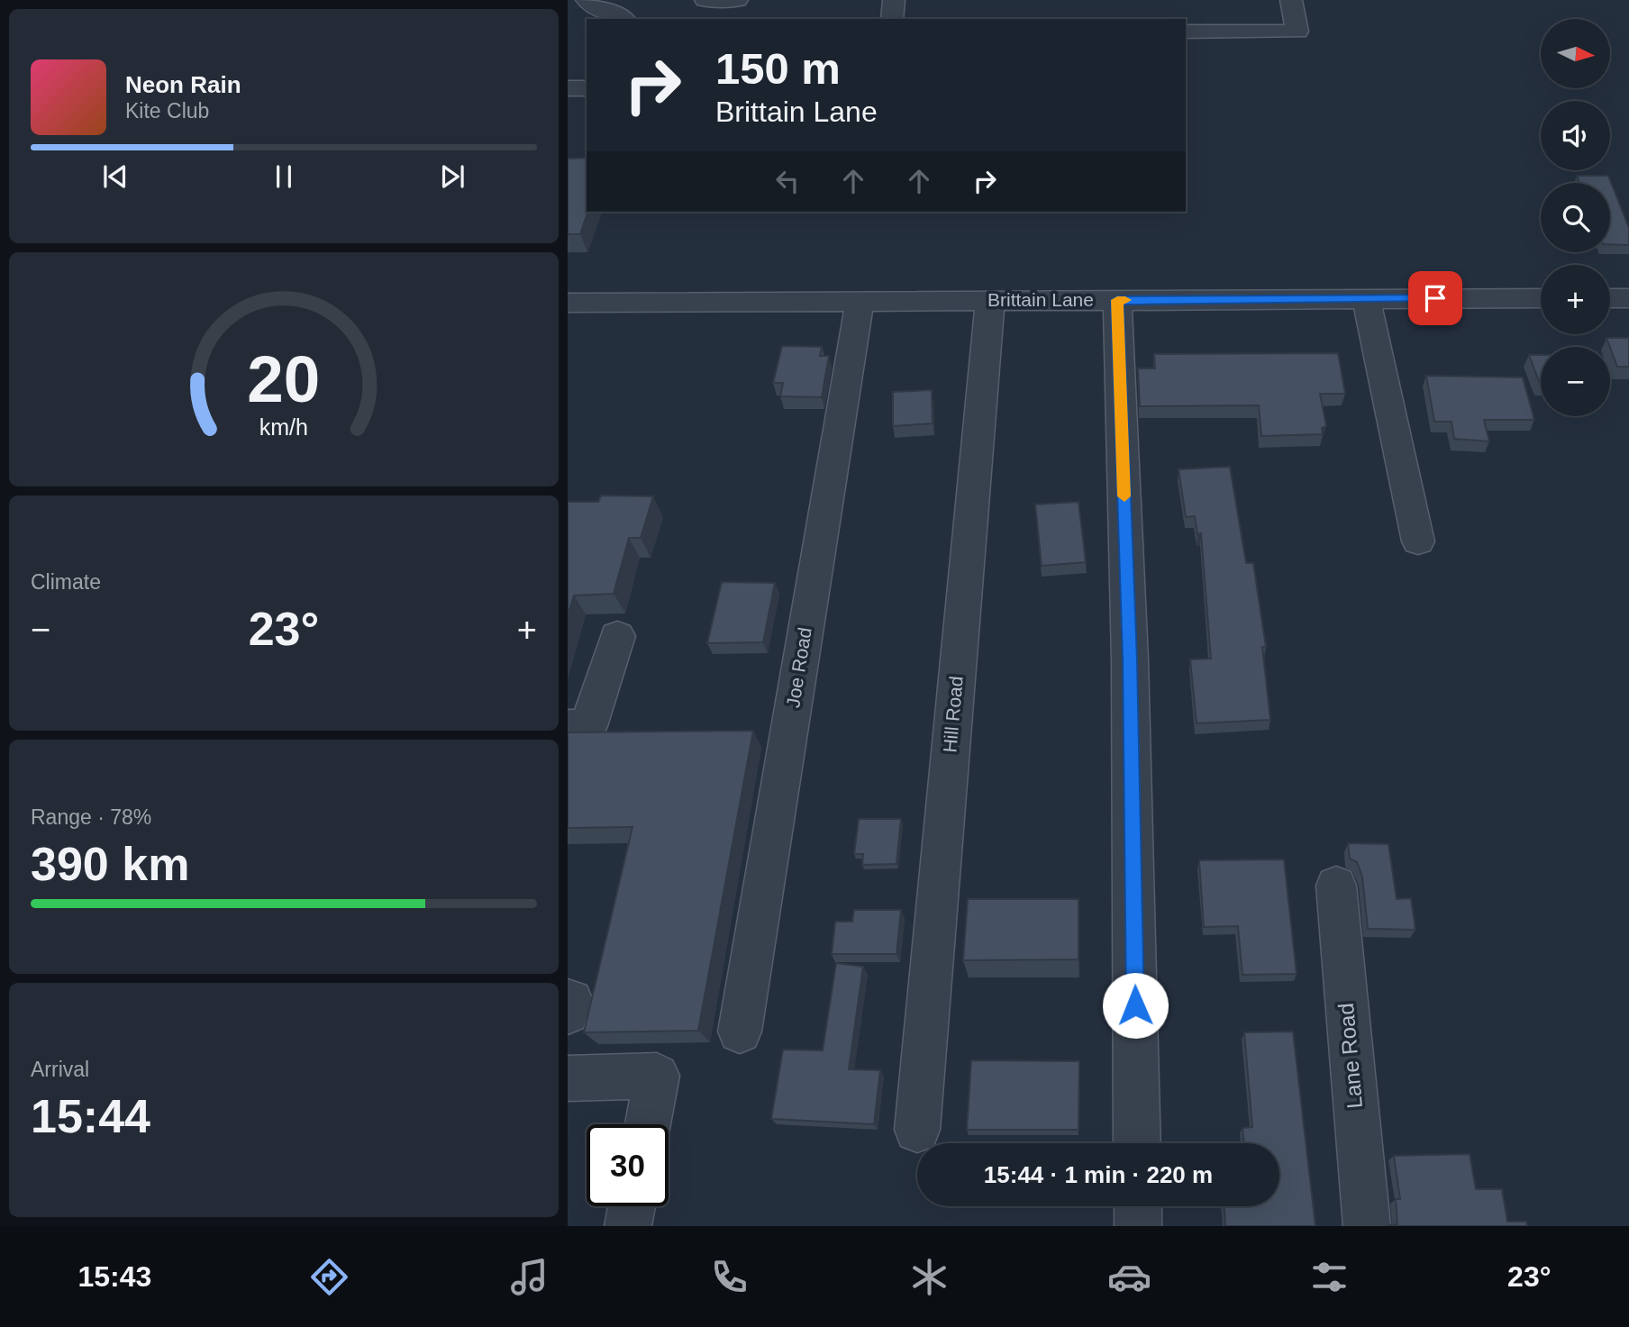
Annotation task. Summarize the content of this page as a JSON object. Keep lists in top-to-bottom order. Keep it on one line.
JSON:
{"streets":{"street":["Brittain Lane","Joe Road","Hill Road","Lane Road"]},"crossings":[["Brittain Lane","Joe Road"],["Brittain Lane","Hill Road"]],"north":"right","page":{"map_buttons":["+","−"],"turn":["150 m","Brittain Lane"],"song":["Neon Rain","Kite Club"],"tile":["Climate",["Range · 78%","390 km"],["Arrival","15:44"]],"heat":["−","23°","+"],"limit":"30","trip":"15:44 · 1 min · 220 m","tabs":["15:43","23°"],"gauge":["20","km/h"]}}
